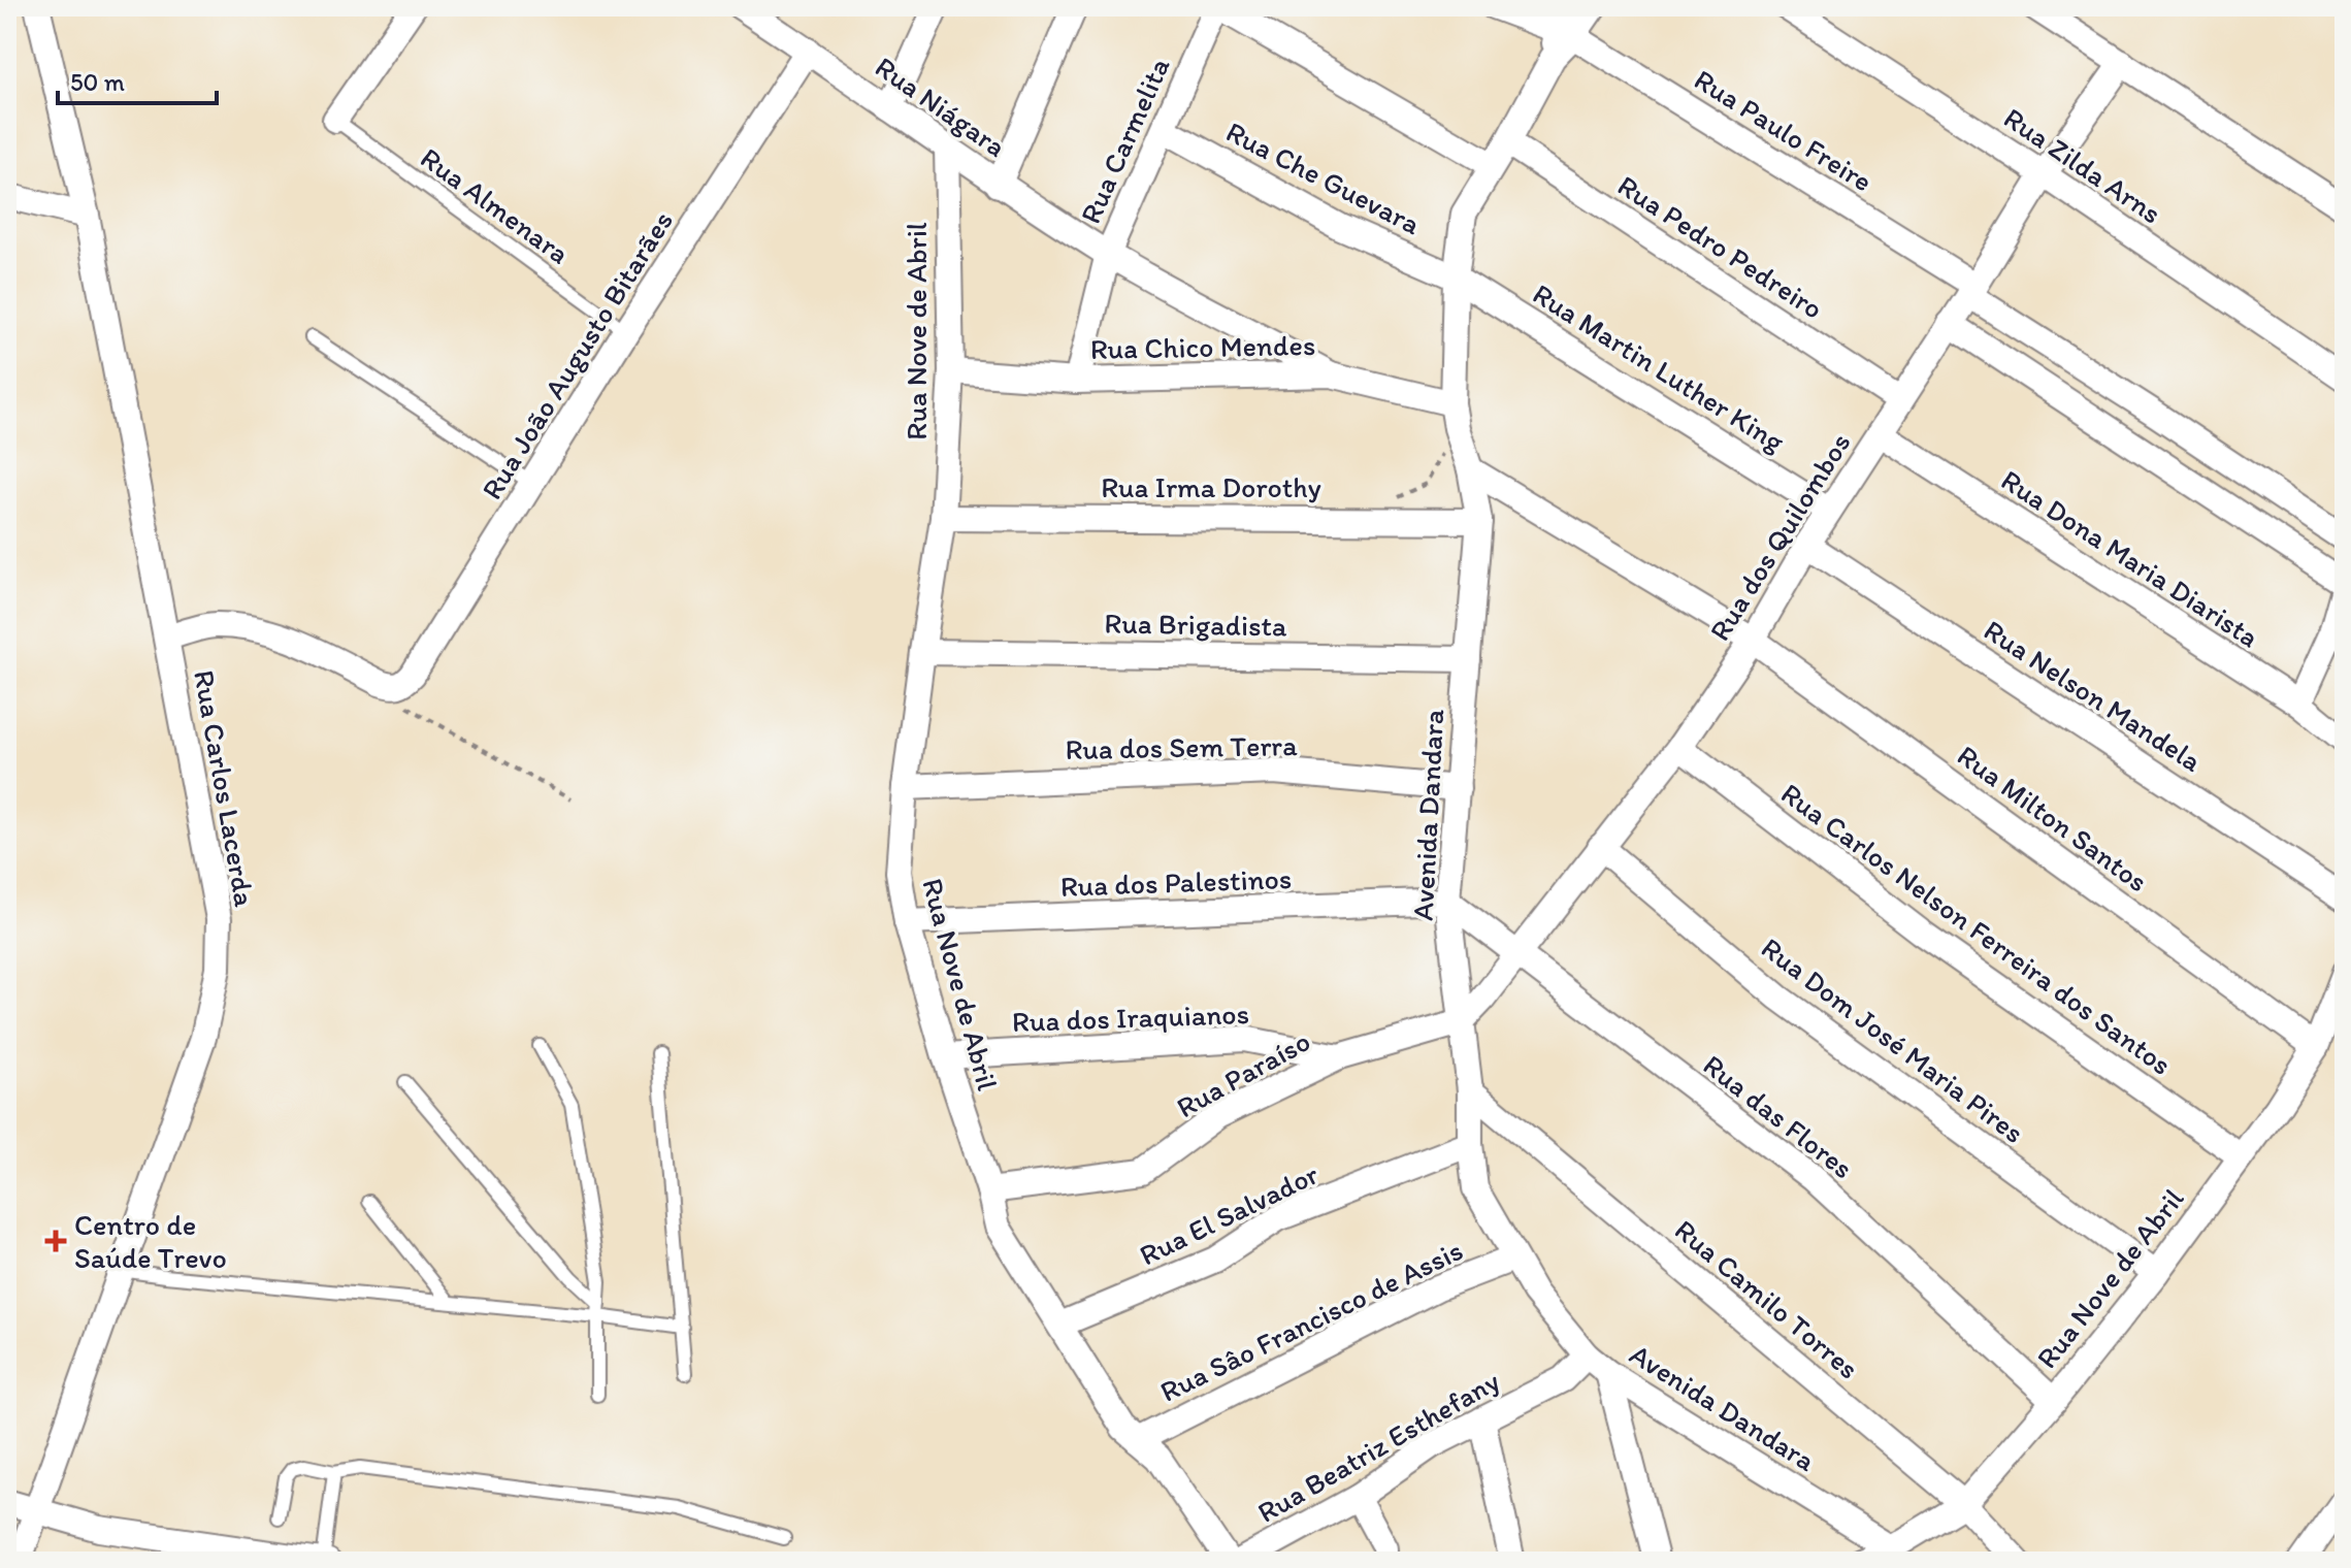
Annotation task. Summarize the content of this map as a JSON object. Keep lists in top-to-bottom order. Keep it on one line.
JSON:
{"streets":{"street":["Rua Niágara","Rua Paulo Freire","Rua Carmelita","Rua Zilda Arns","Rua Che Guevara","Rua Pedro Pedreiro","Rua Nove de Abril","Rua Chico Mendes","Rua João Augusto Bitarães","Rua Martin Luther King","Rua Irma Dorothy","Rua dos Quilombos","Rua Dona Maria Diarista","Rua Brigadista","Rua Nelson Mandela","Rua dos Sem Terra","Rua Carlos Lacerda","Avenida Dandara","Rua Milton Santos","Rua dos Palestinos","Rua Carlos Nelson Ferreira dos Santos","Rua dos Iraquianos","Rua Dom José Maria Pires","Rua Paraíso","Rua das Flores","Rua El Salvador","Rua Camilo Torres","Rua Sâo Francisco de Assis","Rua Beatriz Esthefany"],"lane":["Rua Almenara"]},"crossings":[["Rua Niágara","Rua Carmelita"],["Rua Niágara","Rua Nove de Abril"],["Rua Niágara","Rua Chico Mendes"],["Rua Niágara","Rua João Augusto Bitarães"],["Rua Paulo Freire","Rua dos Quilombos"],["Rua Paulo Freire","Avenida Dandara"],["Rua Carmelita","Rua Che Guevara"],["Rua Carmelita","Rua Chico Mendes"],["Rua Zilda Arns","Rua dos Quilombos"],["Rua Che Guevara","Rua Martin Luther King"],["Rua Che Guevara","Avenida Dandara"],["Rua Almenara","Rua João Augusto Bitarães"],["Rua Pedro Pedreiro","Rua dos Quilombos"],["Rua Pedro Pedreiro","Avenida Dandara"],["Rua Nove de Abril","Rua Chico Mendes"],["Rua Nove de Abril","Rua Irma Dorothy"],["Rua Nove de Abril","Rua Brigadista"],["Rua Nove de Abril","Rua dos Sem Terra"],["Rua Nove de Abril","Avenida Dandara"],["Rua Nove de Abril","Rua Milton Santos"],["Rua Nove de Abril","Rua dos Palestinos"],["Rua Nove de Abril","Rua Carlos Nelson Ferreira dos Santos"],["Rua Nove de Abril","Rua dos Iraquianos"],["Rua Nove de Abril","Rua Dom José Maria Pires"],["Rua Nove de Abril","Rua Paraíso"],["Rua Nove de Abril","Rua das Flores"],["Rua Nove de Abril","Rua El Salvador"],["Rua Nove de Abril","Rua Camilo Torres"],["Rua Nove de Abril","Rua Sâo Francisco de Assis"],["Rua Chico Mendes","Avenida Dandara"],["Rua Martin Luther King","Rua dos Quilombos"],["Rua Martin Luther King","Avenida Dandara"],["Rua Irma Dorothy","Avenida Dandara"],["Rua dos Quilombos","Rua Dona Maria Diarista"],["Rua dos Quilombos","Rua Nelson Mandela"],["Rua dos Quilombos","Avenida Dandara"],["Rua dos Quilombos","Rua Milton Santos"],["Rua dos Quilombos","Rua Carlos Nelson Ferreira dos Santos"],["Rua dos Quilombos","Rua dos Iraquianos"],["Rua dos Quilombos","Rua Dom José Maria Pires"],["Rua dos Quilombos","Rua das Flores"],["Rua Brigadista","Avenida Dandara"],["Rua dos Sem Terra","Avenida Dandara"],["Avenida Dandara","Rua Milton Santos"],["Avenida Dandara","Rua dos Palestinos"],["Avenida Dandara","Rua dos Iraquianos"],["Avenida Dandara","Rua das Flores"],["Avenida Dandara","Rua El Salvador"],["Avenida Dandara","Rua Camilo Torres"],["Avenida Dandara","Rua Sâo Francisco de Assis"],["Avenida Dandara","Rua Beatriz Esthefany"],["Rua dos Palestinos","Rua das Flores"],["Rua dos Iraquianos","Rua Paraíso"]],"places":{"health":["Centro de Saúde Trevo"]},"scale_bar":"50 m"}
